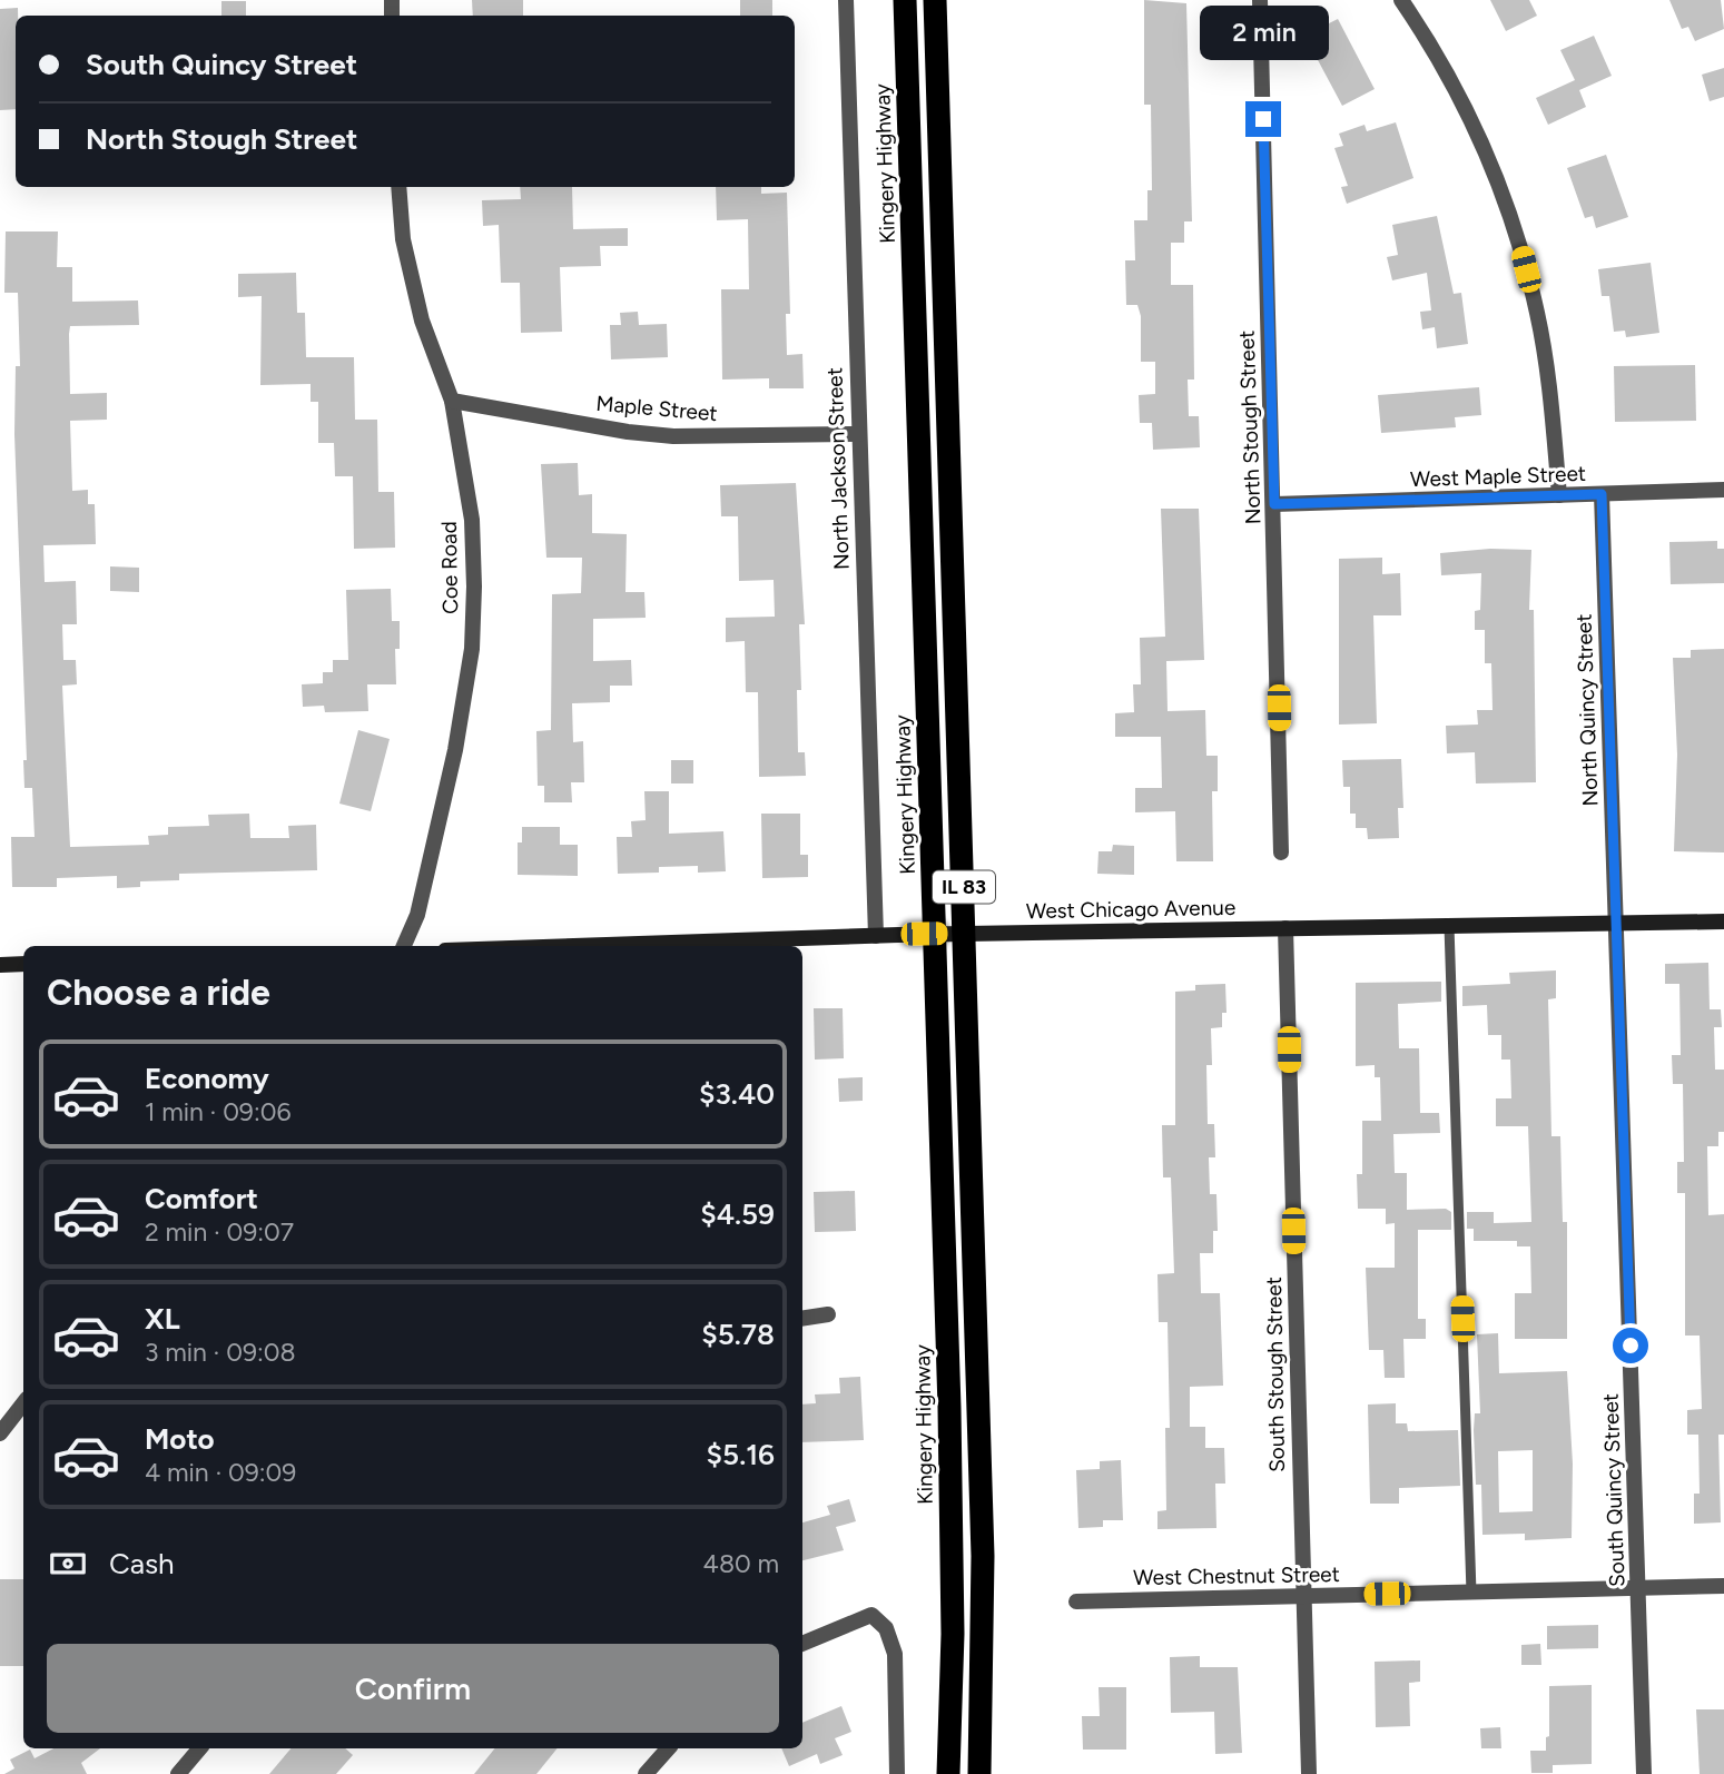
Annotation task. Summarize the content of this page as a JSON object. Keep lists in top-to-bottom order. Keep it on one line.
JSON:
{"streets":{"highway":["Kingery Highway","IL 83"],"main road":["West Chicago Avenue"],"street":["Maple Street","North Stough Street","North Jackson Street","West Maple Street","Coe Road","North Quincy Street","South Stough Street","South Quincy Street","West Chestnut Street"]},"crossings":[["Maple Street","North Jackson Street"],["Maple Street","Coe Road"],["North Stough Street","West Maple Street"],["North Jackson Street","West Chicago Avenue"],["West Maple Street","North Quincy Street"],["North Quincy Street","West Chicago Avenue"],["North Quincy Street","South Quincy Street"],["West Chicago Avenue","South Stough Street"],["West Chicago Avenue","South Quincy Street"],["South Stough Street","West Chestnut Street"],["South Quincy Street","West Chestnut Street"]],"page":{"bubble":"2 min","banner":["South Quincy Street","North Stough Street"],"heading":"Choose a ride","list":[{"name":"Economy","note":"1 min · 09:06","value":"$3.40"},{"name":"Comfort","note":"2 min · 09:07","value":"$4.59"},{"name":"XL","note":"3 min · 09:08","value":"$5.78"},{"name":"Moto","note":"4 min · 09:09","value":"$5.16"}],"pay":["Cash","480 m"],"buttons":"Confirm"}}
